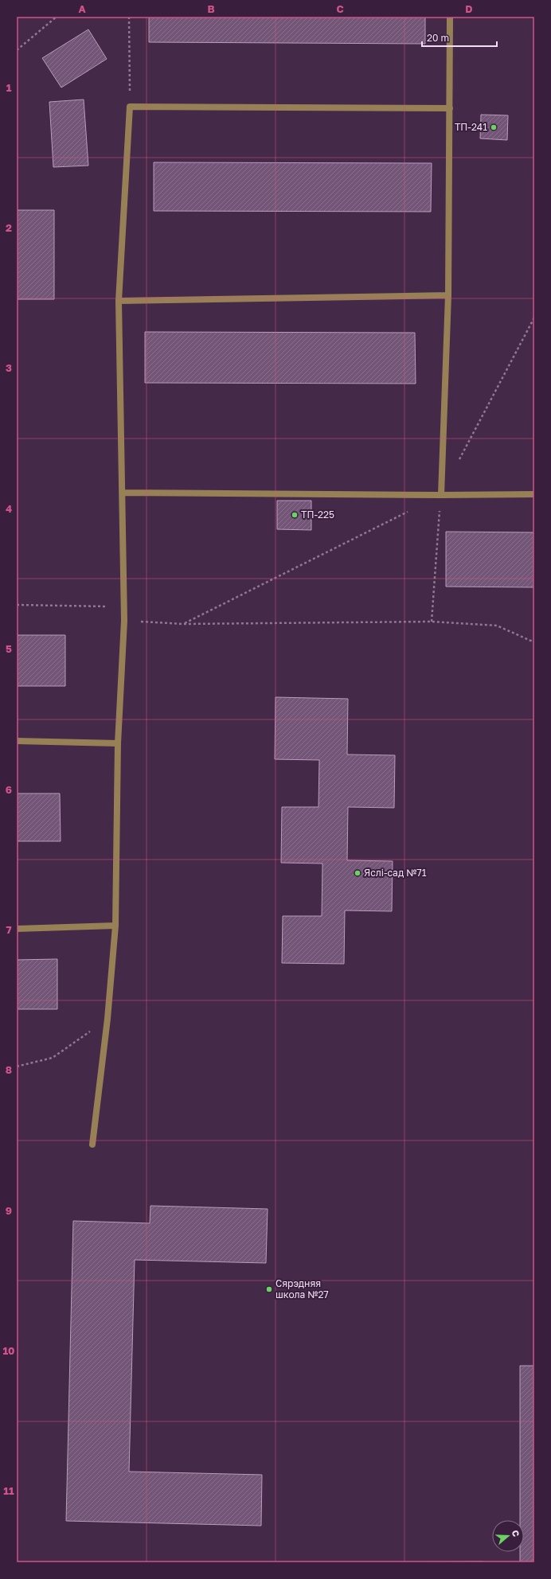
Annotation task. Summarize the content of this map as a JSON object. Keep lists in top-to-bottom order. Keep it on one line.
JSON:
{"places":["ТП-241","ТП-225","Яслі-сад №71","Сярэдняя школа №27"],"scale_bar":"20 m","north":"right","grid":{"columns":["A","B","C","D"],"rows":["1","2","3","4","5","6","7","8","9","10","11"]}}
